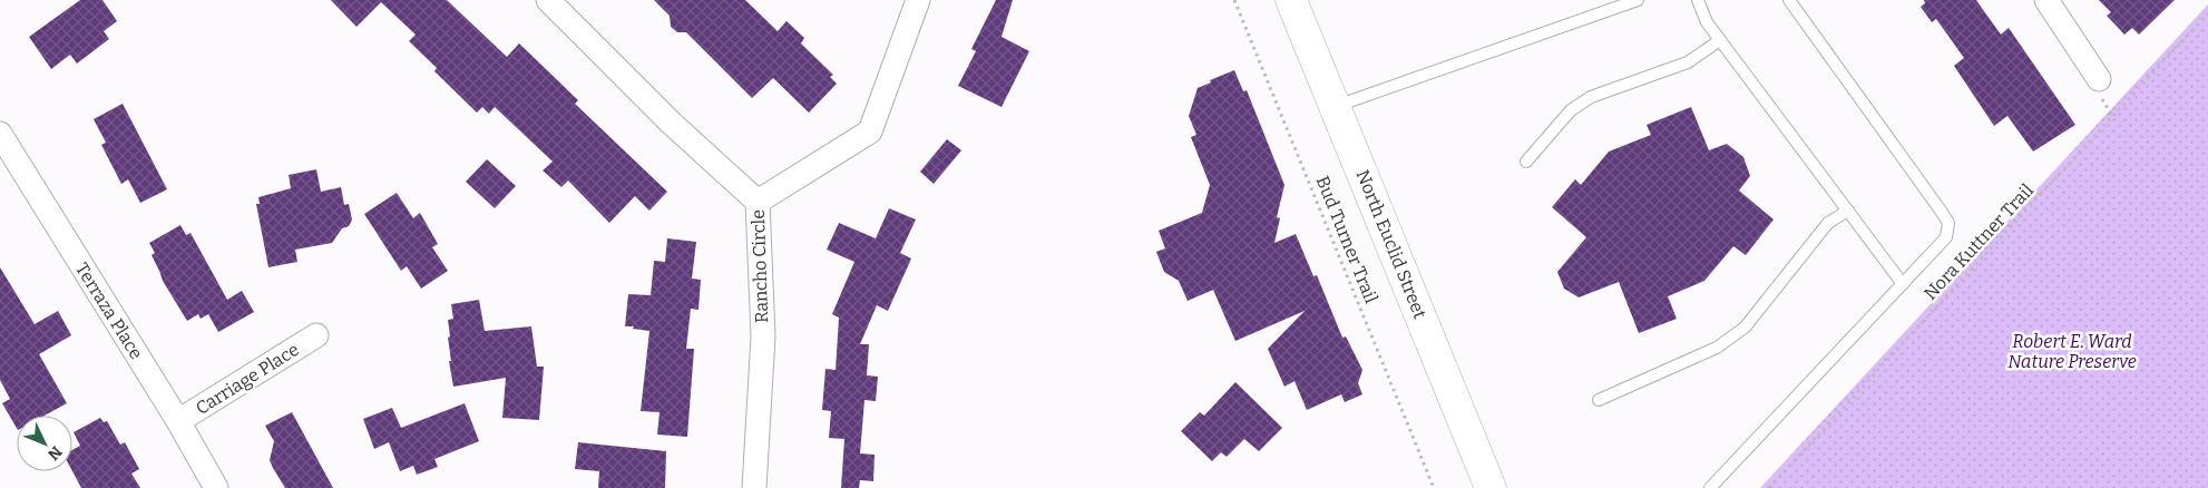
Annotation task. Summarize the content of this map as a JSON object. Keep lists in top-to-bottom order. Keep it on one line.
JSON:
{"streets":{"main road":["North Euclid Street"],"street":["Rancho Circle","Terraza Place","Carriage Place"],"path":["Bud Turner Trail","Nora Kuttner Trail"]},"crossings":[["Terraza Place","Carriage Place"]],"parks":["Robert E. Ward Nature Preserve"],"north":"bottom right"}
